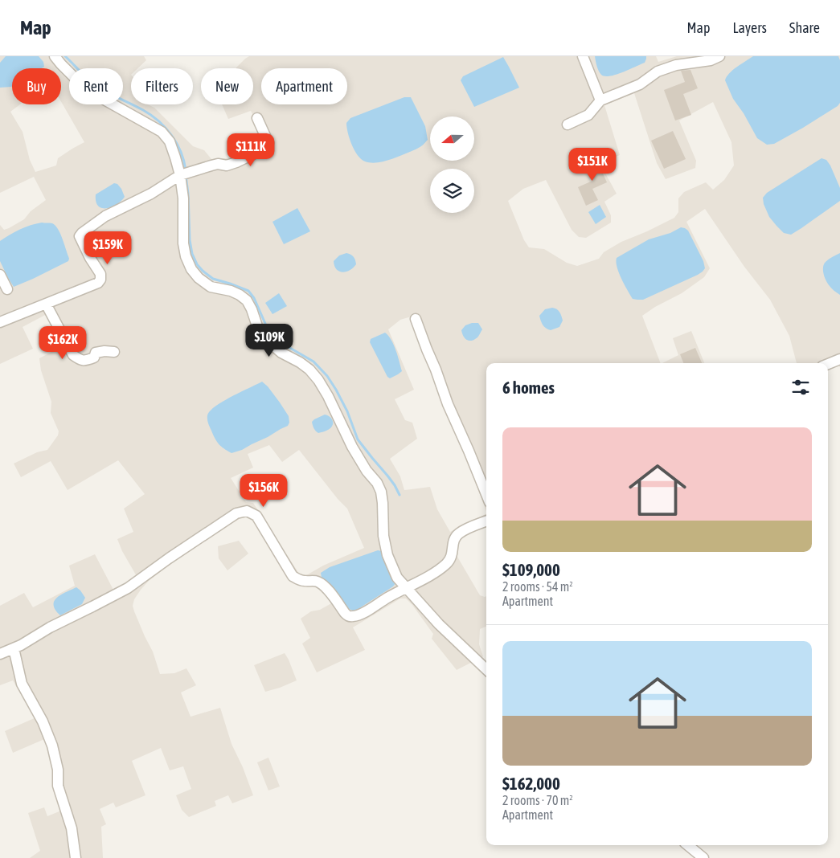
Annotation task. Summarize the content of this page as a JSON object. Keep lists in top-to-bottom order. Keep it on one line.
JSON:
{"north":"left","page":{"header":"Map","nav":["Map","Layers","Share"],"chip":["Buy","Rent","Filters","New","Apartment"],"price":["$111K","$151K","$159K","$109K","$162K","$156K"],"heading":"6 homes","list":[{"name":"$109,000","note":"2 rooms · 54 m² · Apartment"},{"name":"$162,000","note":"2 rooms · 70 m² · Apartment"}]}}
